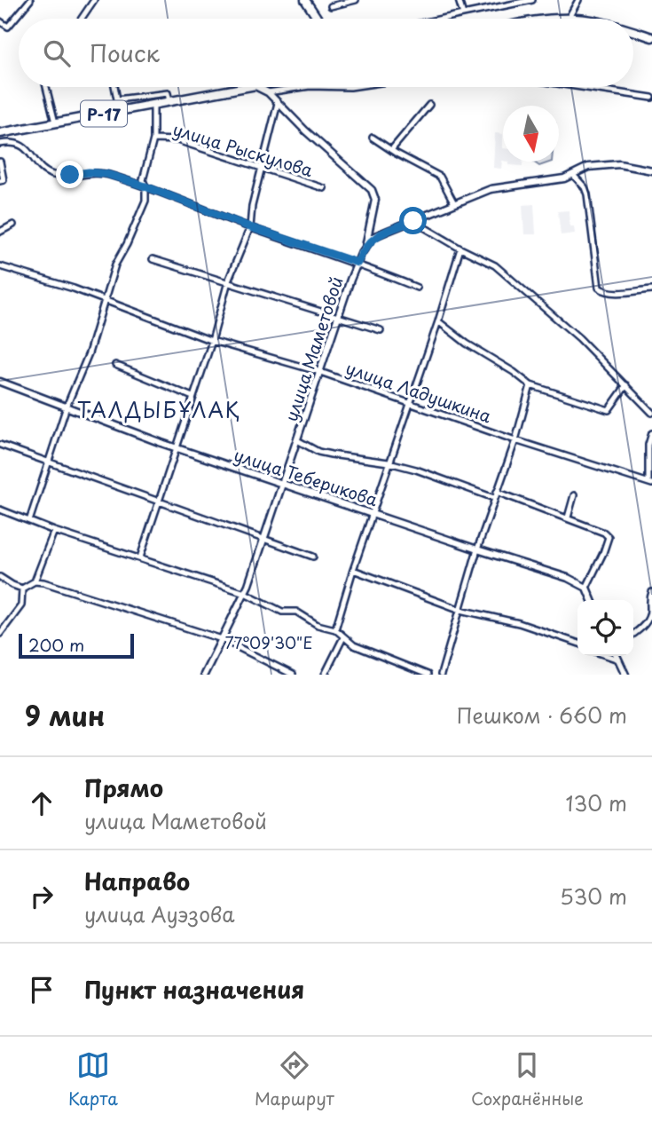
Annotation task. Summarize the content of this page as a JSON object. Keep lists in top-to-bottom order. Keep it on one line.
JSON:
{"streets":{"main road":["P-17"],"street":["улица Рыскулова","улица Маметовой","улица Ладушкина","улица Теберикова"]},"crossings":[["улица Маметовой","улица Ладушкина"],["улица Маметовой","улица Теберикова"]],"districts":["ТАЛДЫБҰЛАҚ"],"scale_bar":"200 m","north":"bottom","page":{"search":"Поиск","scale":"200 m","heading":["9 мин","Пешком · 660 m"],"list":[["Прямо","улица Маметовой","130 m"],["Направо","улица Ауэзова","530 m"],"Пункт назначения"],"nav":["Карта","Маршрут","Сохранённые"]},"coordinates":["77°09'30\"E"]}
